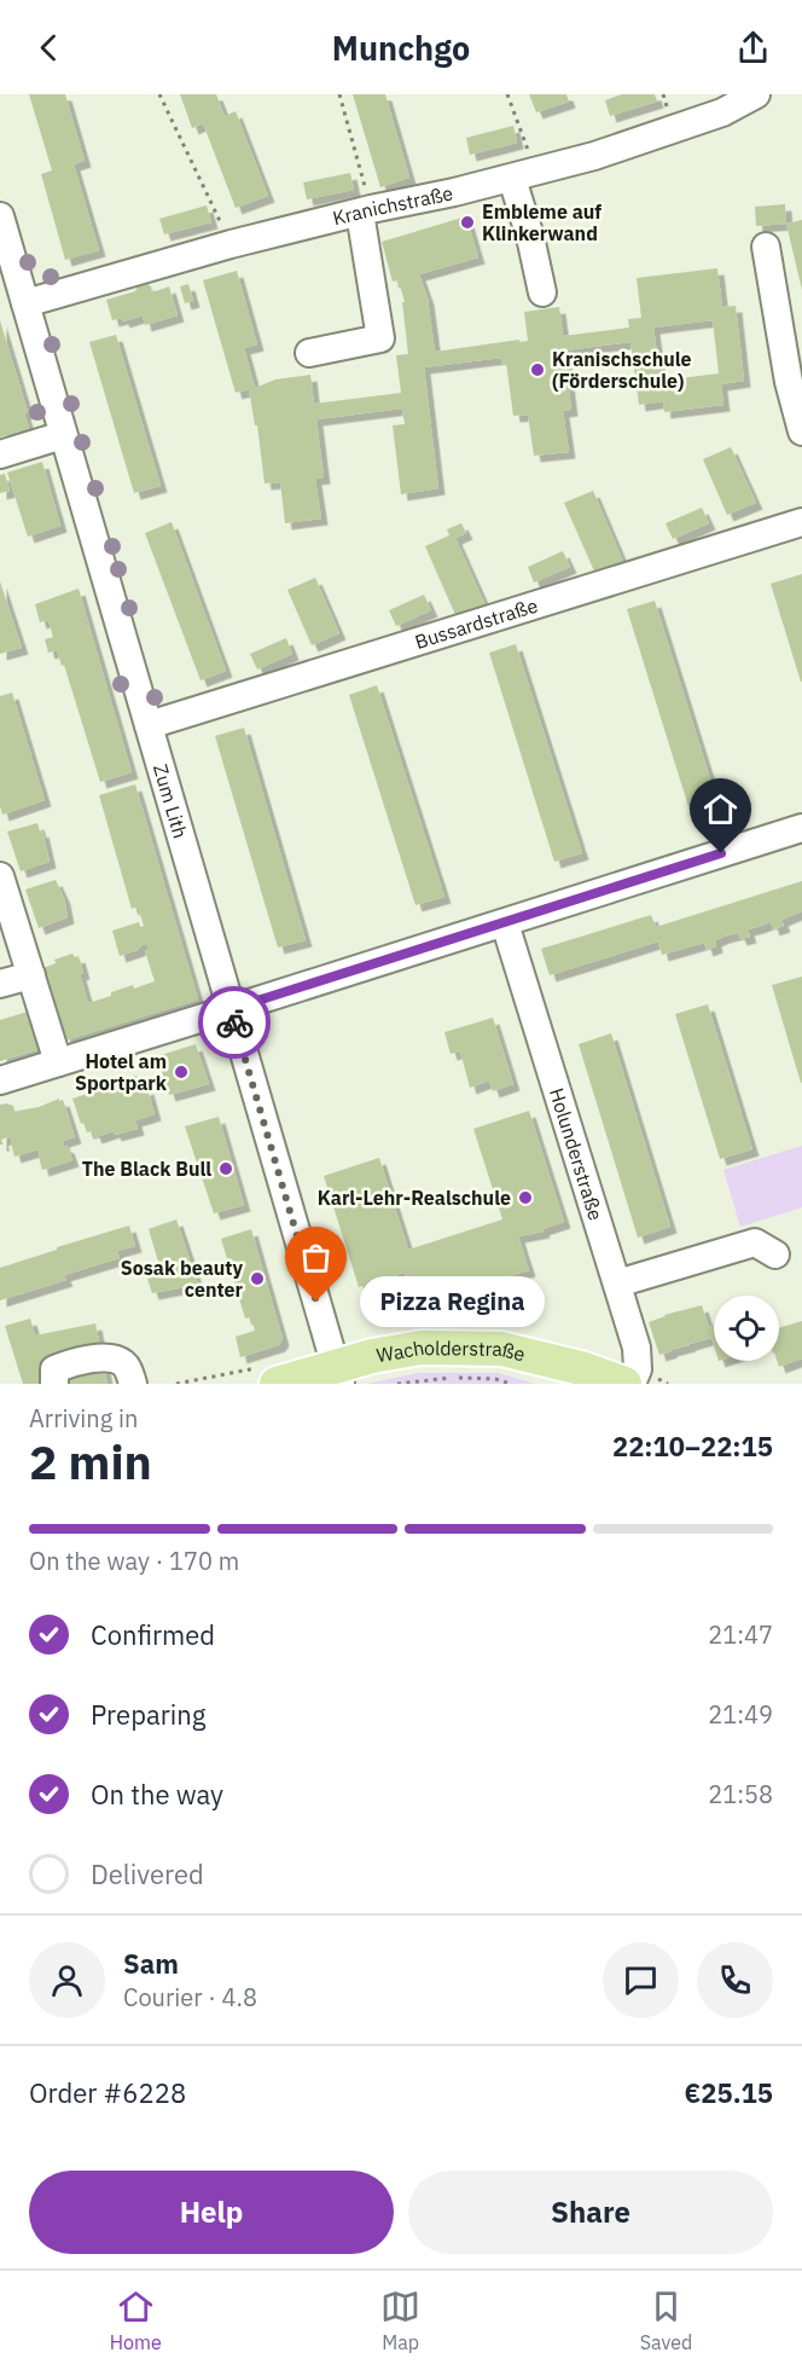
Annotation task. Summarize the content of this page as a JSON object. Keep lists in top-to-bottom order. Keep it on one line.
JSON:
{"streets":{"main road":["Wacholderstraße"],"street":["Kranichstraße","Bussardstraße","Zum Lith","Holunderstraße"]},"crossings":[["Kranichstraße","Zum Lith"],["Bussardstraße","Zum Lith"],["Zum Lith","Wacholderstraße"]],"places":["Embleme auf Klinkerwand","Kranischschule (Förderschule)","Hotel am Sportpark","The Black Bull","Karl-Lehr-Realschule","Sosak beauty center","Pizza Regina"],"page":{"header":"Munchgo","bubble":"Pizza Regina","heading":["2 min","Arriving in","22:10–22:15"],"panel":["Sam","Courier · 4.8","Order #6228","€25.15"],"bar":"On the way · 170 m","list":[["Confirmed","21:47"],["Preparing","21:49"],["On the way","21:58"],"Delivered"],"buttons":["Help","Share"],"tabs":["Home","Map","Saved"]}}
